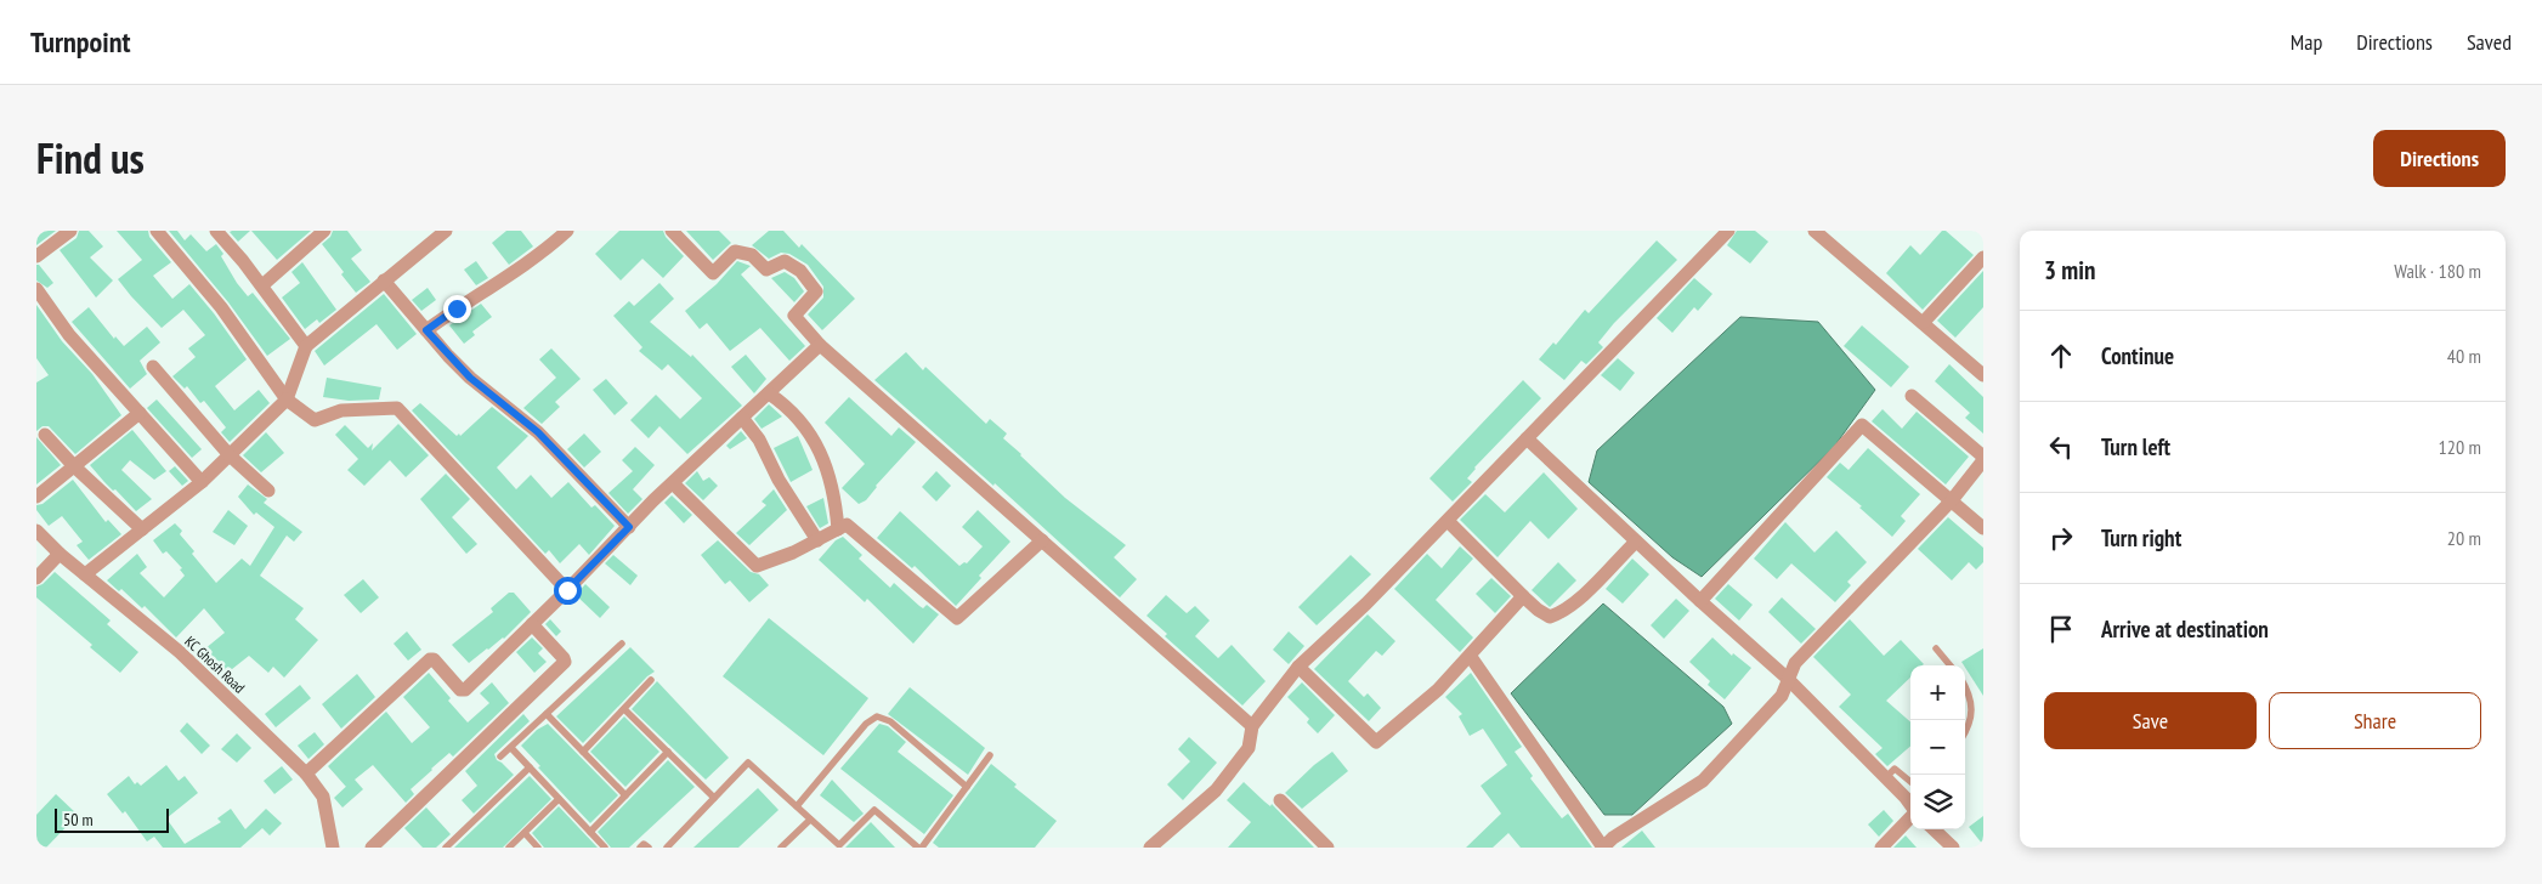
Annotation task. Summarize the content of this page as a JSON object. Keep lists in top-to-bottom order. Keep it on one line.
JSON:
{"streets":{"street":["KC Ghosh Road"]},"scale_bar":"50 m","page":{"header":"Turnpoint","nav":["Map","Directions","Saved"],"title":"Find us","buttons":["Directions",["Save","Share"]],"heading":["3 min","Walk · 180 m"],"list":[["Continue","40 m"],["Turn left","120 m"],["Turn right","20 m"],"Arrive at destination"],"map_buttons":["+","−"],"scale":"50 m"}}
